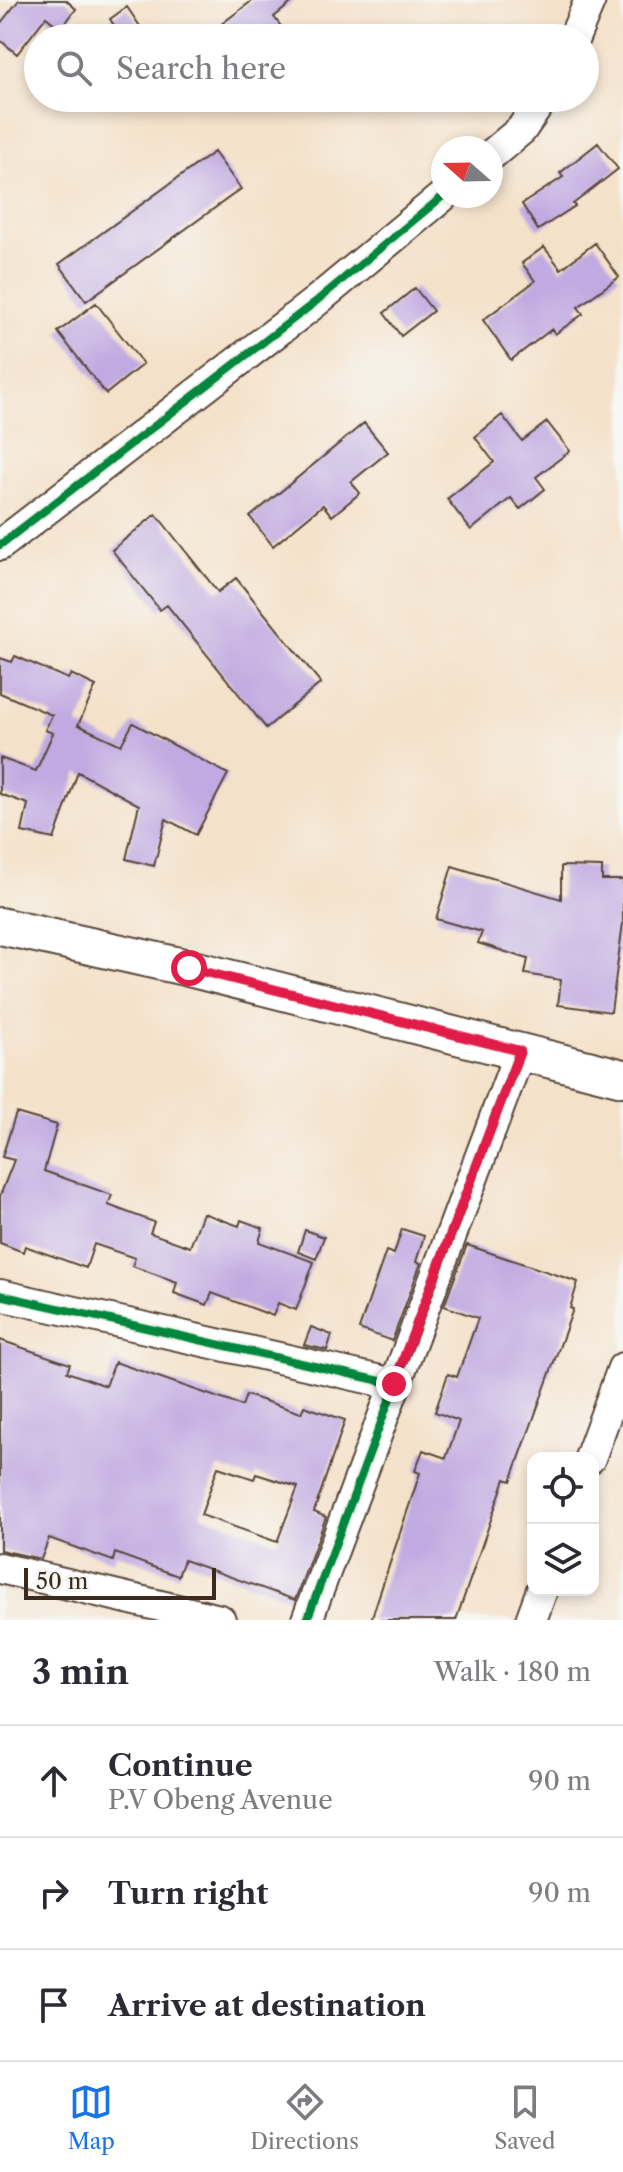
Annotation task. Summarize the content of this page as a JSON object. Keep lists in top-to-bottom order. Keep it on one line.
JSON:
{"scale_bar":"50 m","north":"left","page":{"search":"Search here","scale":"50 m","heading":["3 min","Walk · 180 m"],"list":[["Continue","P.V Obeng Avenue","90 m"],["Turn right","90 m"],"Arrive at destination"],"nav":["Map","Directions","Saved"]}}
